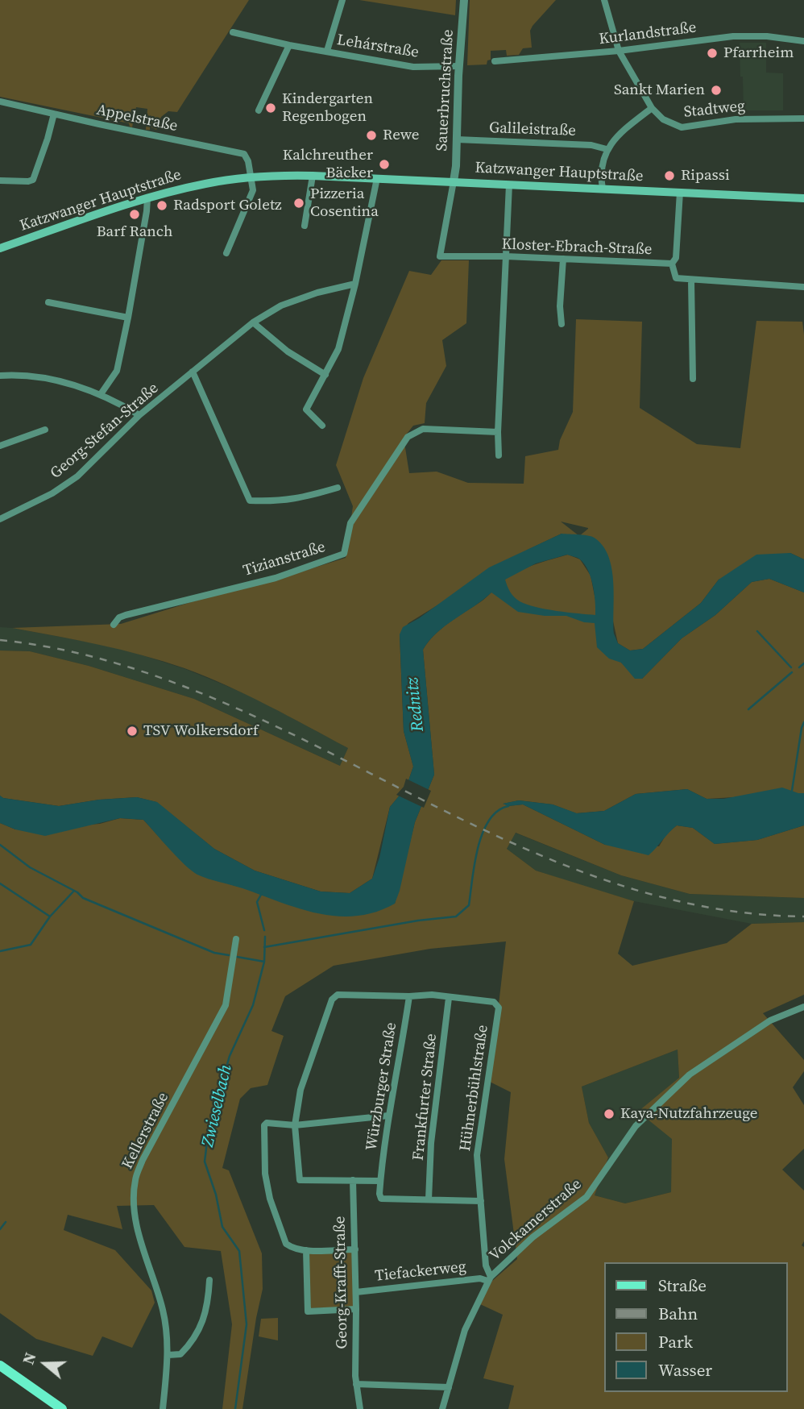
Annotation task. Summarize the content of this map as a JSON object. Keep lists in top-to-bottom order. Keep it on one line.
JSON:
{"streets":{"main road":["Katzwanger Hauptstraße"],"street":["Kurlandstraße","Lehárstraße","Sauerbruchstraße","Stadtweg","Appelstraße","Galileistraße","Kloster-Ebrach-Straße","Georg-Stefan-Straße","Tizianstraße","Würzburger Straße","Hühnerbühlstraße","Frankfurter Straße","Kellerstraße","Volckamerstraße","Tiefackerweg","Georg-Krafft-Straße"]},"crossings":[["Kurlandstraße","Stadtweg"],["Lehárstraße","Sauerbruchstraße"],["Sauerbruchstraße","Galileistraße"],["Sauerbruchstraße","Katzwanger Hauptstraße"],["Sauerbruchstraße","Kloster-Ebrach-Straße"],["Appelstraße","Katzwanger Hauptstraße"],["Katzwanger Hauptstraße","Kloster-Ebrach-Straße"],["Hühnerbühlstraße","Frankfurter Straße"],["Hühnerbühlstraße","Volckamerstraße"],["Hühnerbühlstraße","Tiefackerweg"],["Volckamerstraße","Tiefackerweg"],["Tiefackerweg","Georg-Krafft-Straße"]],"water":["Rednitz","Zwieselbach"],"places":["Pfarrheim","Sankt Marien","Kindergarten Regenbogen","Rewe","Kalchreuther Bäcker","Ripassi","Pizzeria Cosentina","Radsport Goletz","Barf Ranch","TSV Wolkersdorf","Kaya-Nutzfahrzeuge"],"legend":["Straße","Bahn","Park","Wasser"],"north":"left"}
